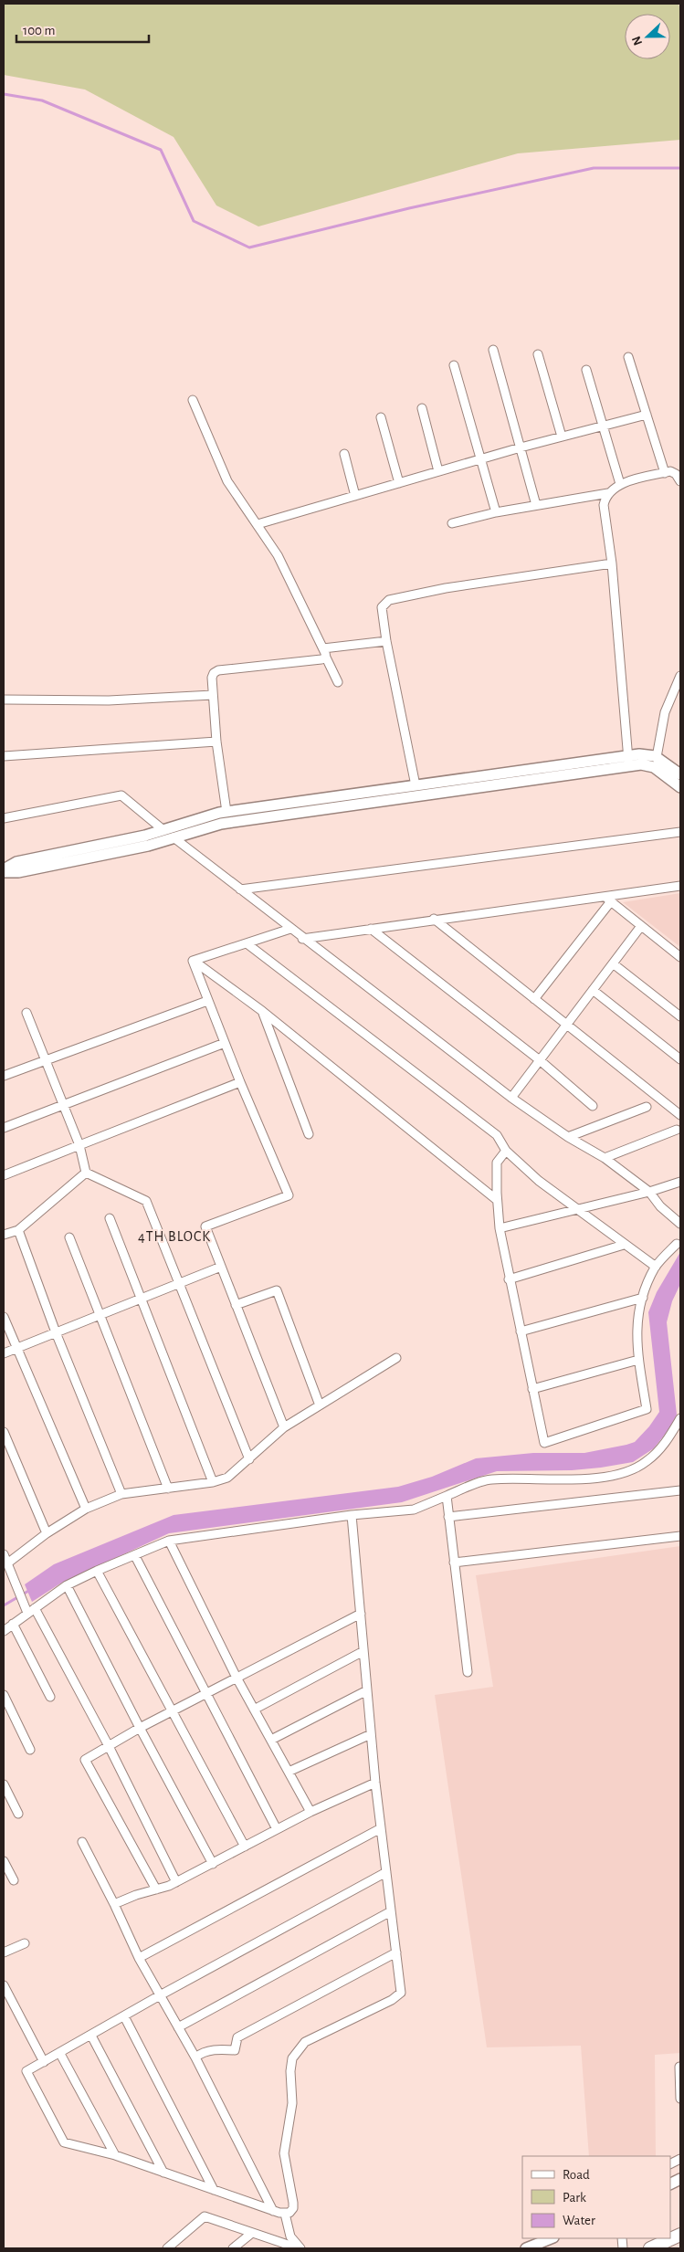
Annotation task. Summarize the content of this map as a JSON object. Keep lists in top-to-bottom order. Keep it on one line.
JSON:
{"districts":["4TH BLOCK"],"legend":["Road","Park","Water"],"scale_bar":"100 m","north":"left"}
